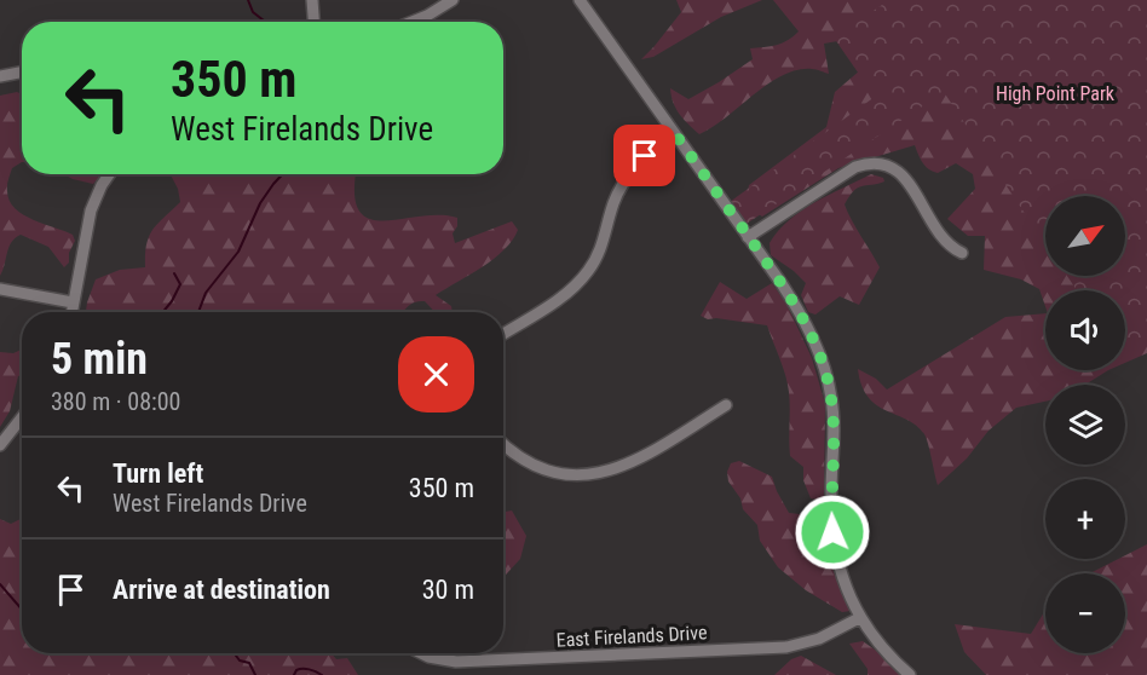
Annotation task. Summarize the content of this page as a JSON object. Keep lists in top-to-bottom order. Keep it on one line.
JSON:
{"streets":{"street":["East Firelands Drive"]},"parks":["High Point Park"],"north":"top right","page":{"turn":["350 m","West Firelands Drive"],"map_buttons":["+","−"],"heading":["5 min","380 m · 08:00"],"list":[{"name":"Turn left","note":"West Firelands Drive","value":"350 m"},{"name":"Arrive at destination","value":"30 m"}]}}
